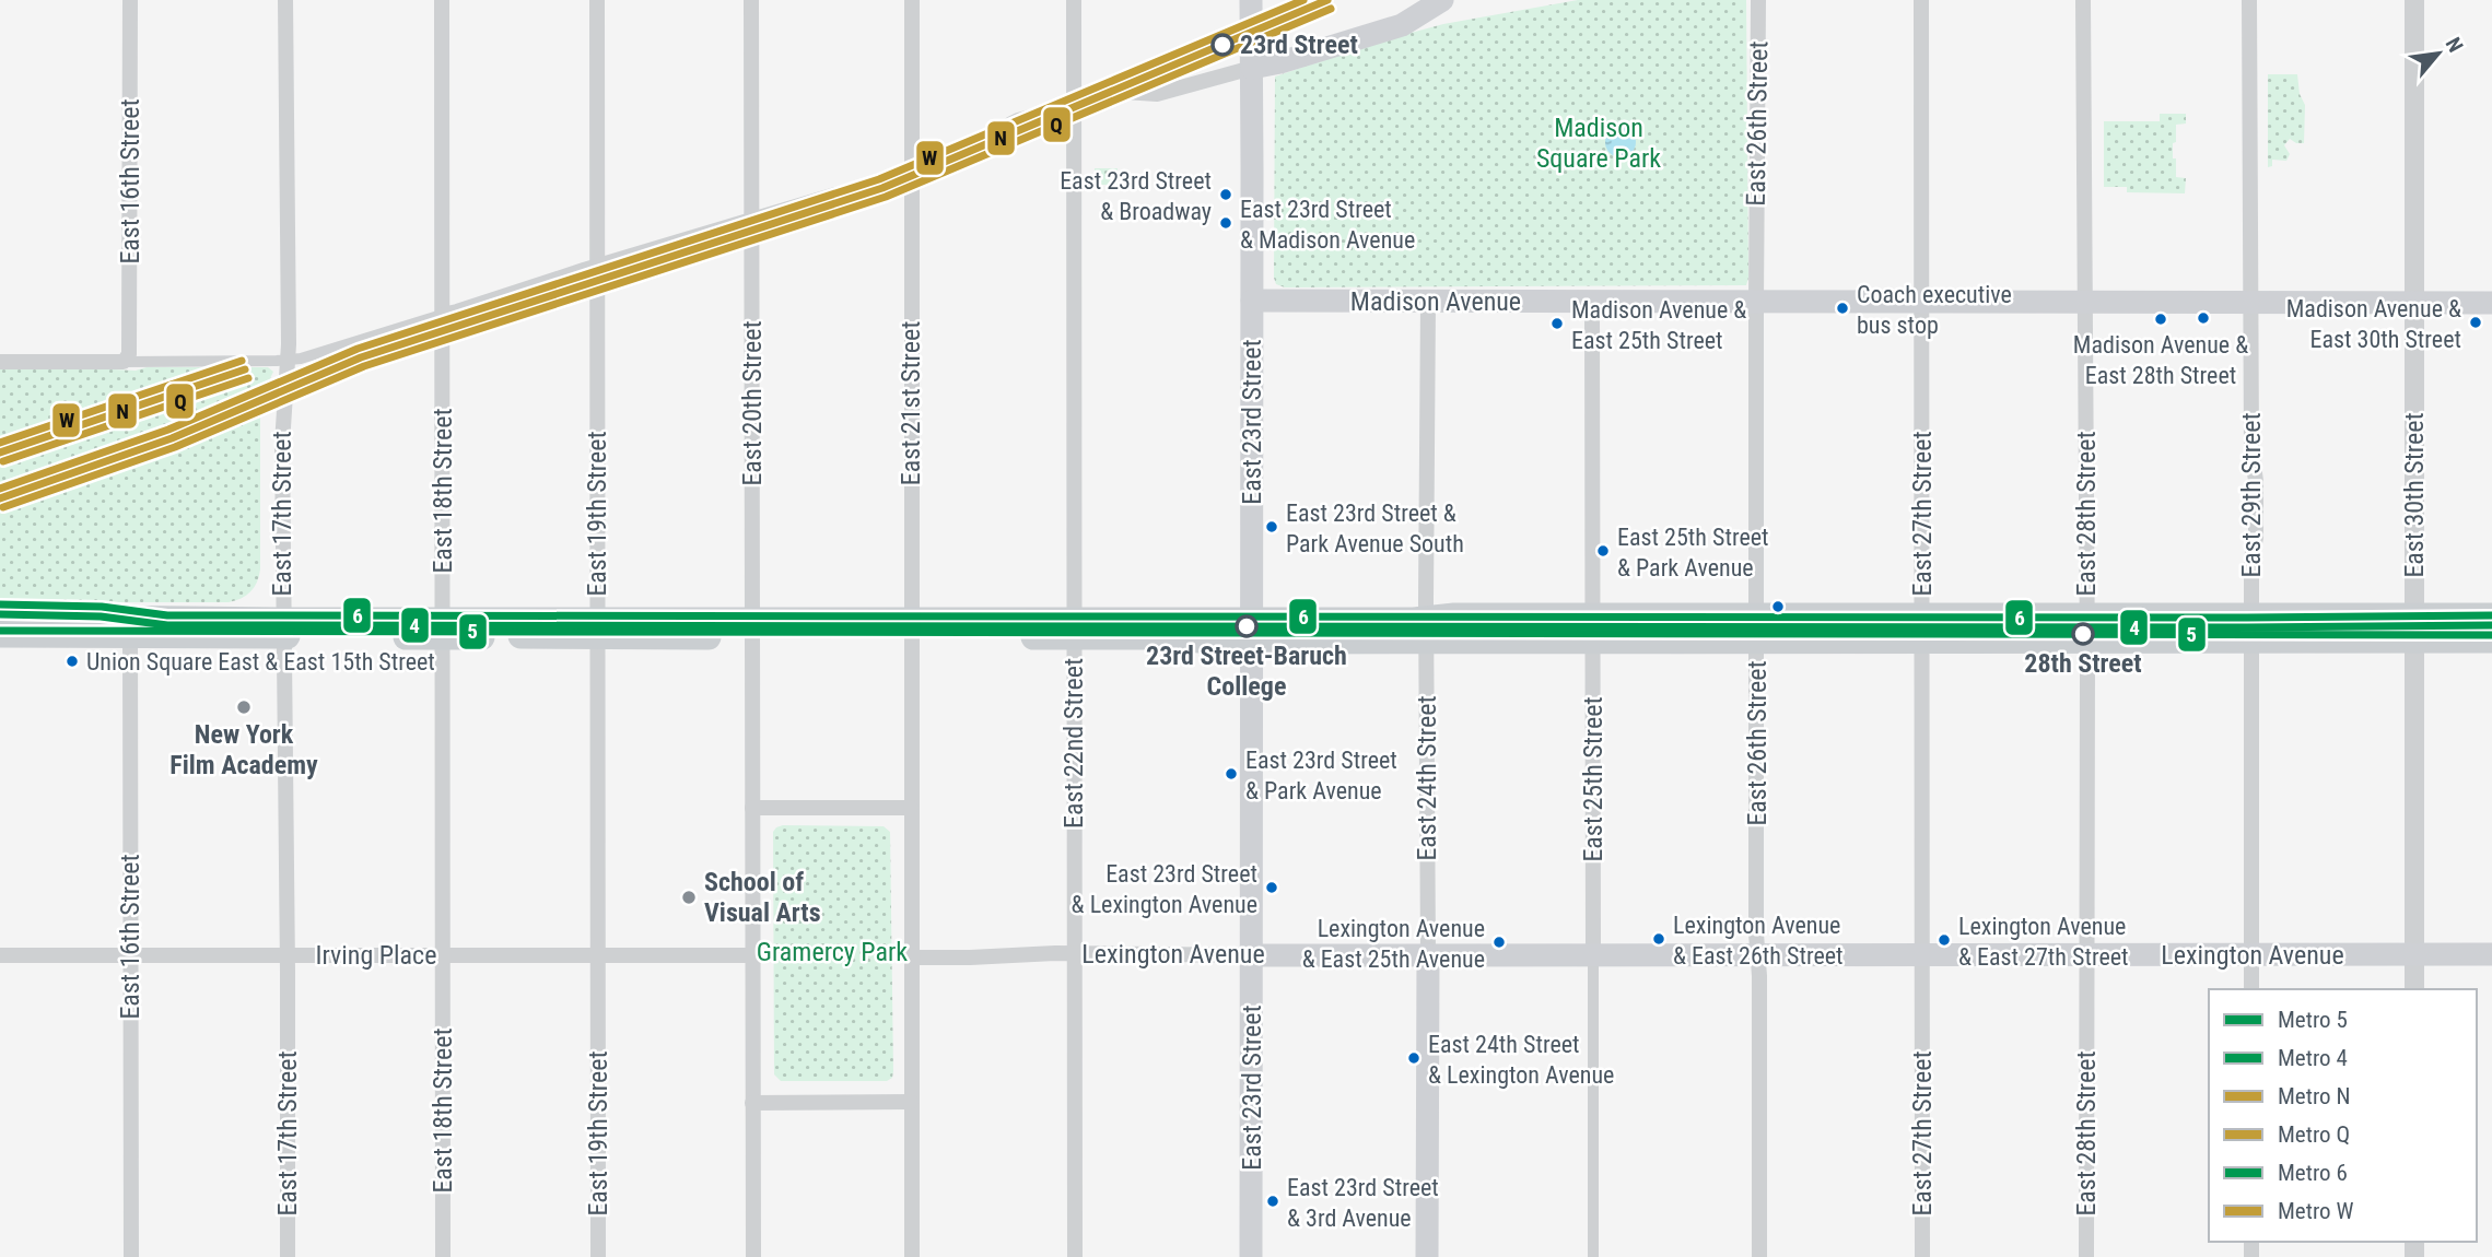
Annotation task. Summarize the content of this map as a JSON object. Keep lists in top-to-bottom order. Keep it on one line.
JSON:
{"streets":{"main road":["Madison Avenue","East 23rd Street","East 24th Street","Lexington Avenue"],"street":["East 26th Street","East 16th Street","East 20th Street","East 21st Street","East 18th Street","East 29th Street","East 30th Street","East 17th Street","East 19th Street","East 27th Street","East 28th Street","East 22nd Street","East 25th Street","Irving Place"]},"crossings":[["East 26th Street","Madison Avenue"],["East 26th Street","Lexington Avenue"],["East 16th Street","Irving Place"],["Madison Avenue","East 23rd Street"],["Madison Avenue","East 29th Street"],["Madison Avenue","East 30th Street"],["Madison Avenue","East 27th Street"],["Madison Avenue","East 28th Street"],["Madison Avenue","East 24th Street"],["Madison Avenue","East 25th Street"],["East 20th Street","Irving Place"],["East 21st Street","Lexington Avenue"],["East 23rd Street","Lexington Avenue"],["East 18th Street","Irving Place"],["East 29th Street","Lexington Avenue"],["East 30th Street","Lexington Avenue"],["East 17th Street","Irving Place"],["East 19th Street","Irving Place"],["East 27th Street","Lexington Avenue"],["East 28th Street","Lexington Avenue"],["East 22nd Street","Lexington Avenue"],["East 24th Street","Lexington Avenue"],["East 25th Street","Lexington Avenue"]],"parks":["Madison Square Park","Gramercy Park"],"places":["23rd Street","East 23rd Street & Broadway","East 23rd Street & Madison Avenue","Coach executive bus stop","Madison Avenue & East 28th Street","Madison Avenue & East 30th Street","Madison Avenue & East 25th Street","East 23rd Street & Park Avenue South","East 25th Street & Park Avenue","23rd Street-Baruch College","28th Street","Union Square East & East 15th Street","New York Film Academy","East 23rd Street & Park Avenue","East 23rd Street & Lexington Avenue","School of Visual Arts","Lexington Avenue & East 26th Street","Lexington Avenue & East 27th Street","Lexington Avenue & East 25th Avenue","East 24th Street & Lexington Avenue","East 23rd Street & 3rd Avenue"],"lines":["metro line N","metro line W","metro line Q","metro line 6","metro line 4","metro line 5"],"legend":["Metro 5","Metro 4","Metro N","Metro Q","Metro 6","Metro W"],"north":"top right"}
